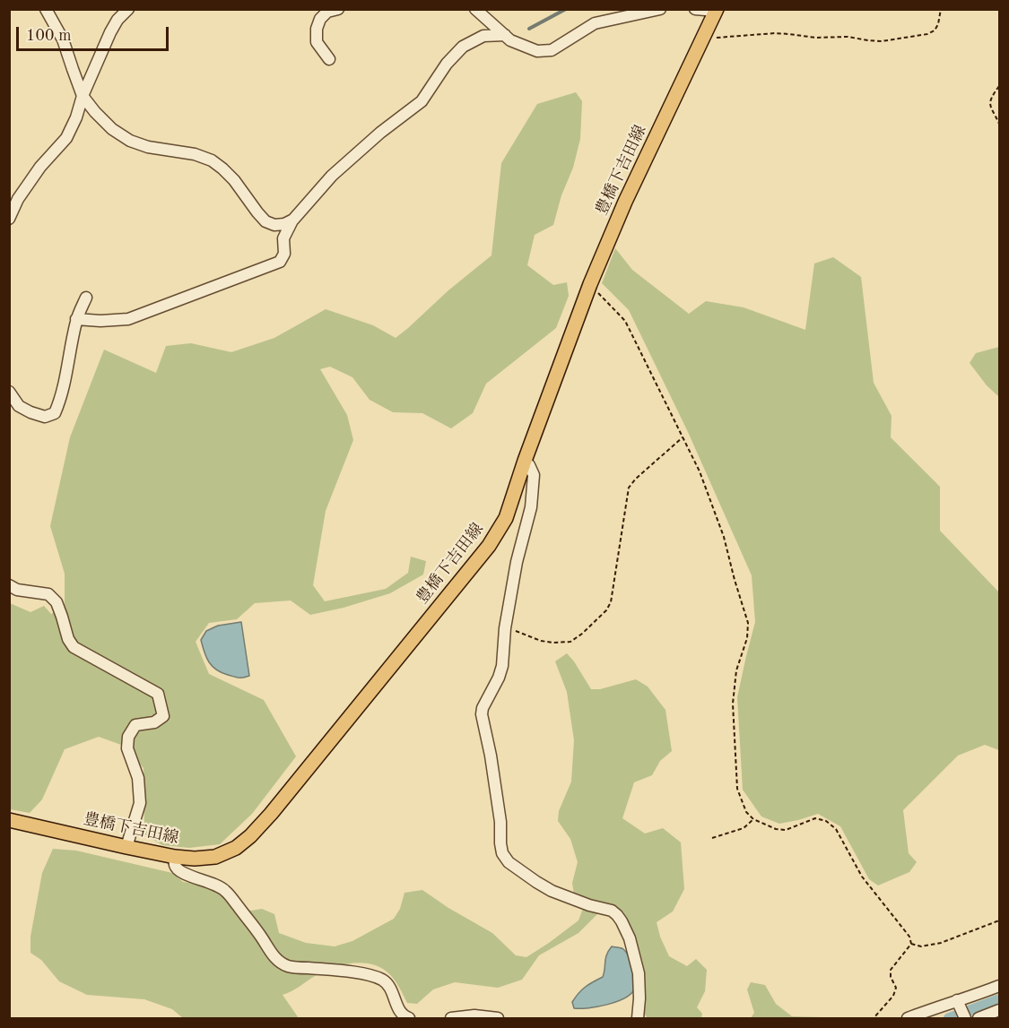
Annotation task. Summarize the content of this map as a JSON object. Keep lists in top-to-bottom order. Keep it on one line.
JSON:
{"streets":{"main road":["豊橋下吉田線"]},"scale_bar":"100 m"}
